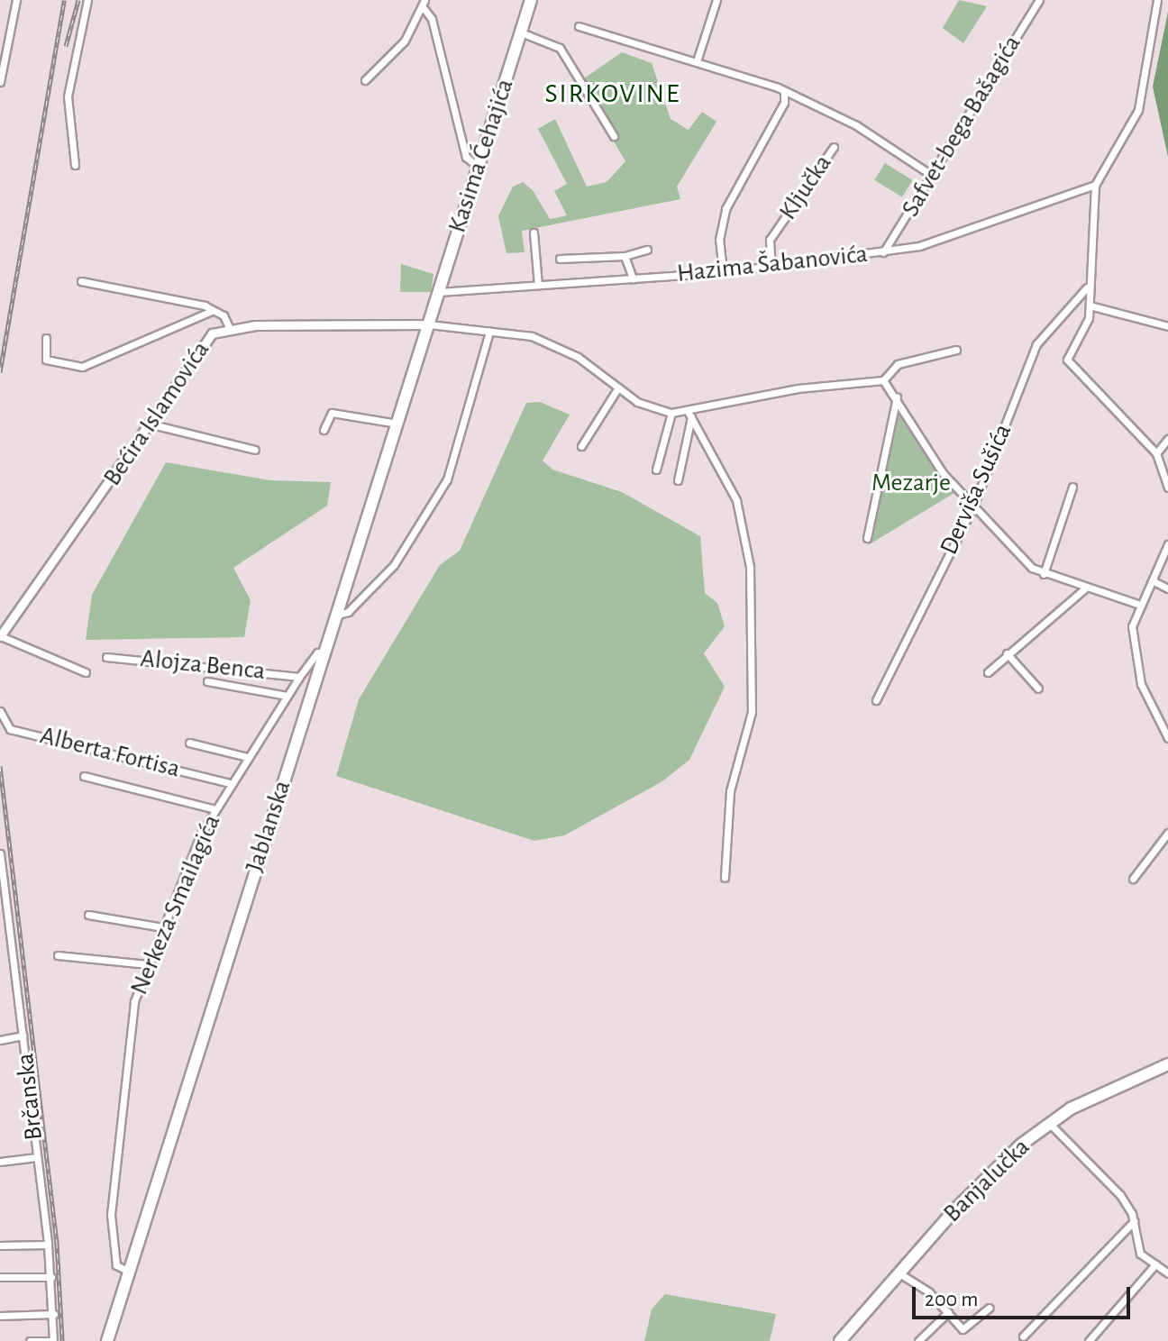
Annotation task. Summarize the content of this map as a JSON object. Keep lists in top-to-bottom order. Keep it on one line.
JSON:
{"streets":{"main road":["Kasima Ćehajića","Jablanska","Banjalučka"],"street":["Safvet-bega Bašagića","Ključka","Hazima Šabanovića","Bećira Islamovića","Derviša Sušića","Alojza Benca","Alberta Fortisa","Nerkeza Smailagića","Brčanska"]},"crossings":[["Safvet-bega Bašagića","Hazima Šabanovića"],["Kasima Ćehajića","Hazima Šabanovića"],["Kasima Ćehajića","Bećira Islamovića"],["Kasima Ćehajića","Jablanska"],["Ključka","Hazima Šabanovića"],["Bećira Islamovića","Jablanska"],["Alojza Benca","Nerkeza Smailagića"],["Alberta Fortisa","Nerkeza Smailagića"],["Jablanska","Nerkeza Smailagića"]],"districts":["SIRKOVINE"],"parks":["Mezarje"],"scale_bar":"200 m"}
